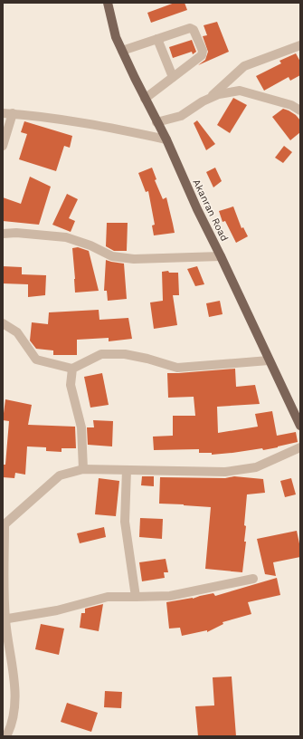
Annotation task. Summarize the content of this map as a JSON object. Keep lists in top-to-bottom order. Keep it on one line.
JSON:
{"streets":{"main road":["Akanran Road"]}}
